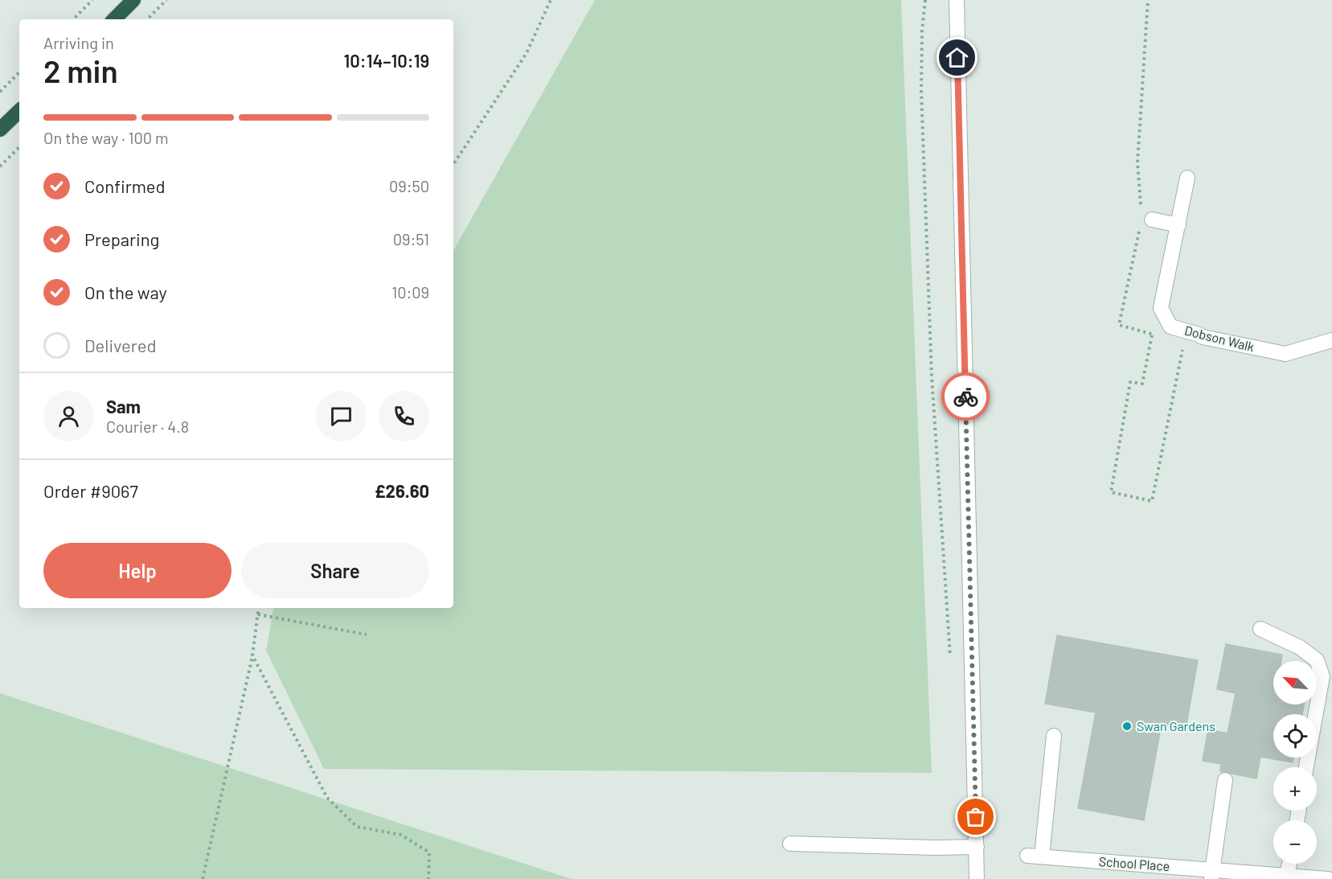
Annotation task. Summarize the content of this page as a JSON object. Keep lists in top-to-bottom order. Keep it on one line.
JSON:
{"streets":{"street":["Dobson Walk","School Place"]},"places":["Swan Gardens"],"north":"top left","page":{"heading":["2 min","Arriving in","10:14–10:19"],"panel":["Sam","Courier · 4.8","Order #9067","£26.60"],"bar":"On the way · 100 m","list":[["Confirmed","09:50"],["Preparing","09:51"],["On the way","10:09"],"Delivered"],"buttons":["Help","Share"],"map_buttons":["+","−"]}}
